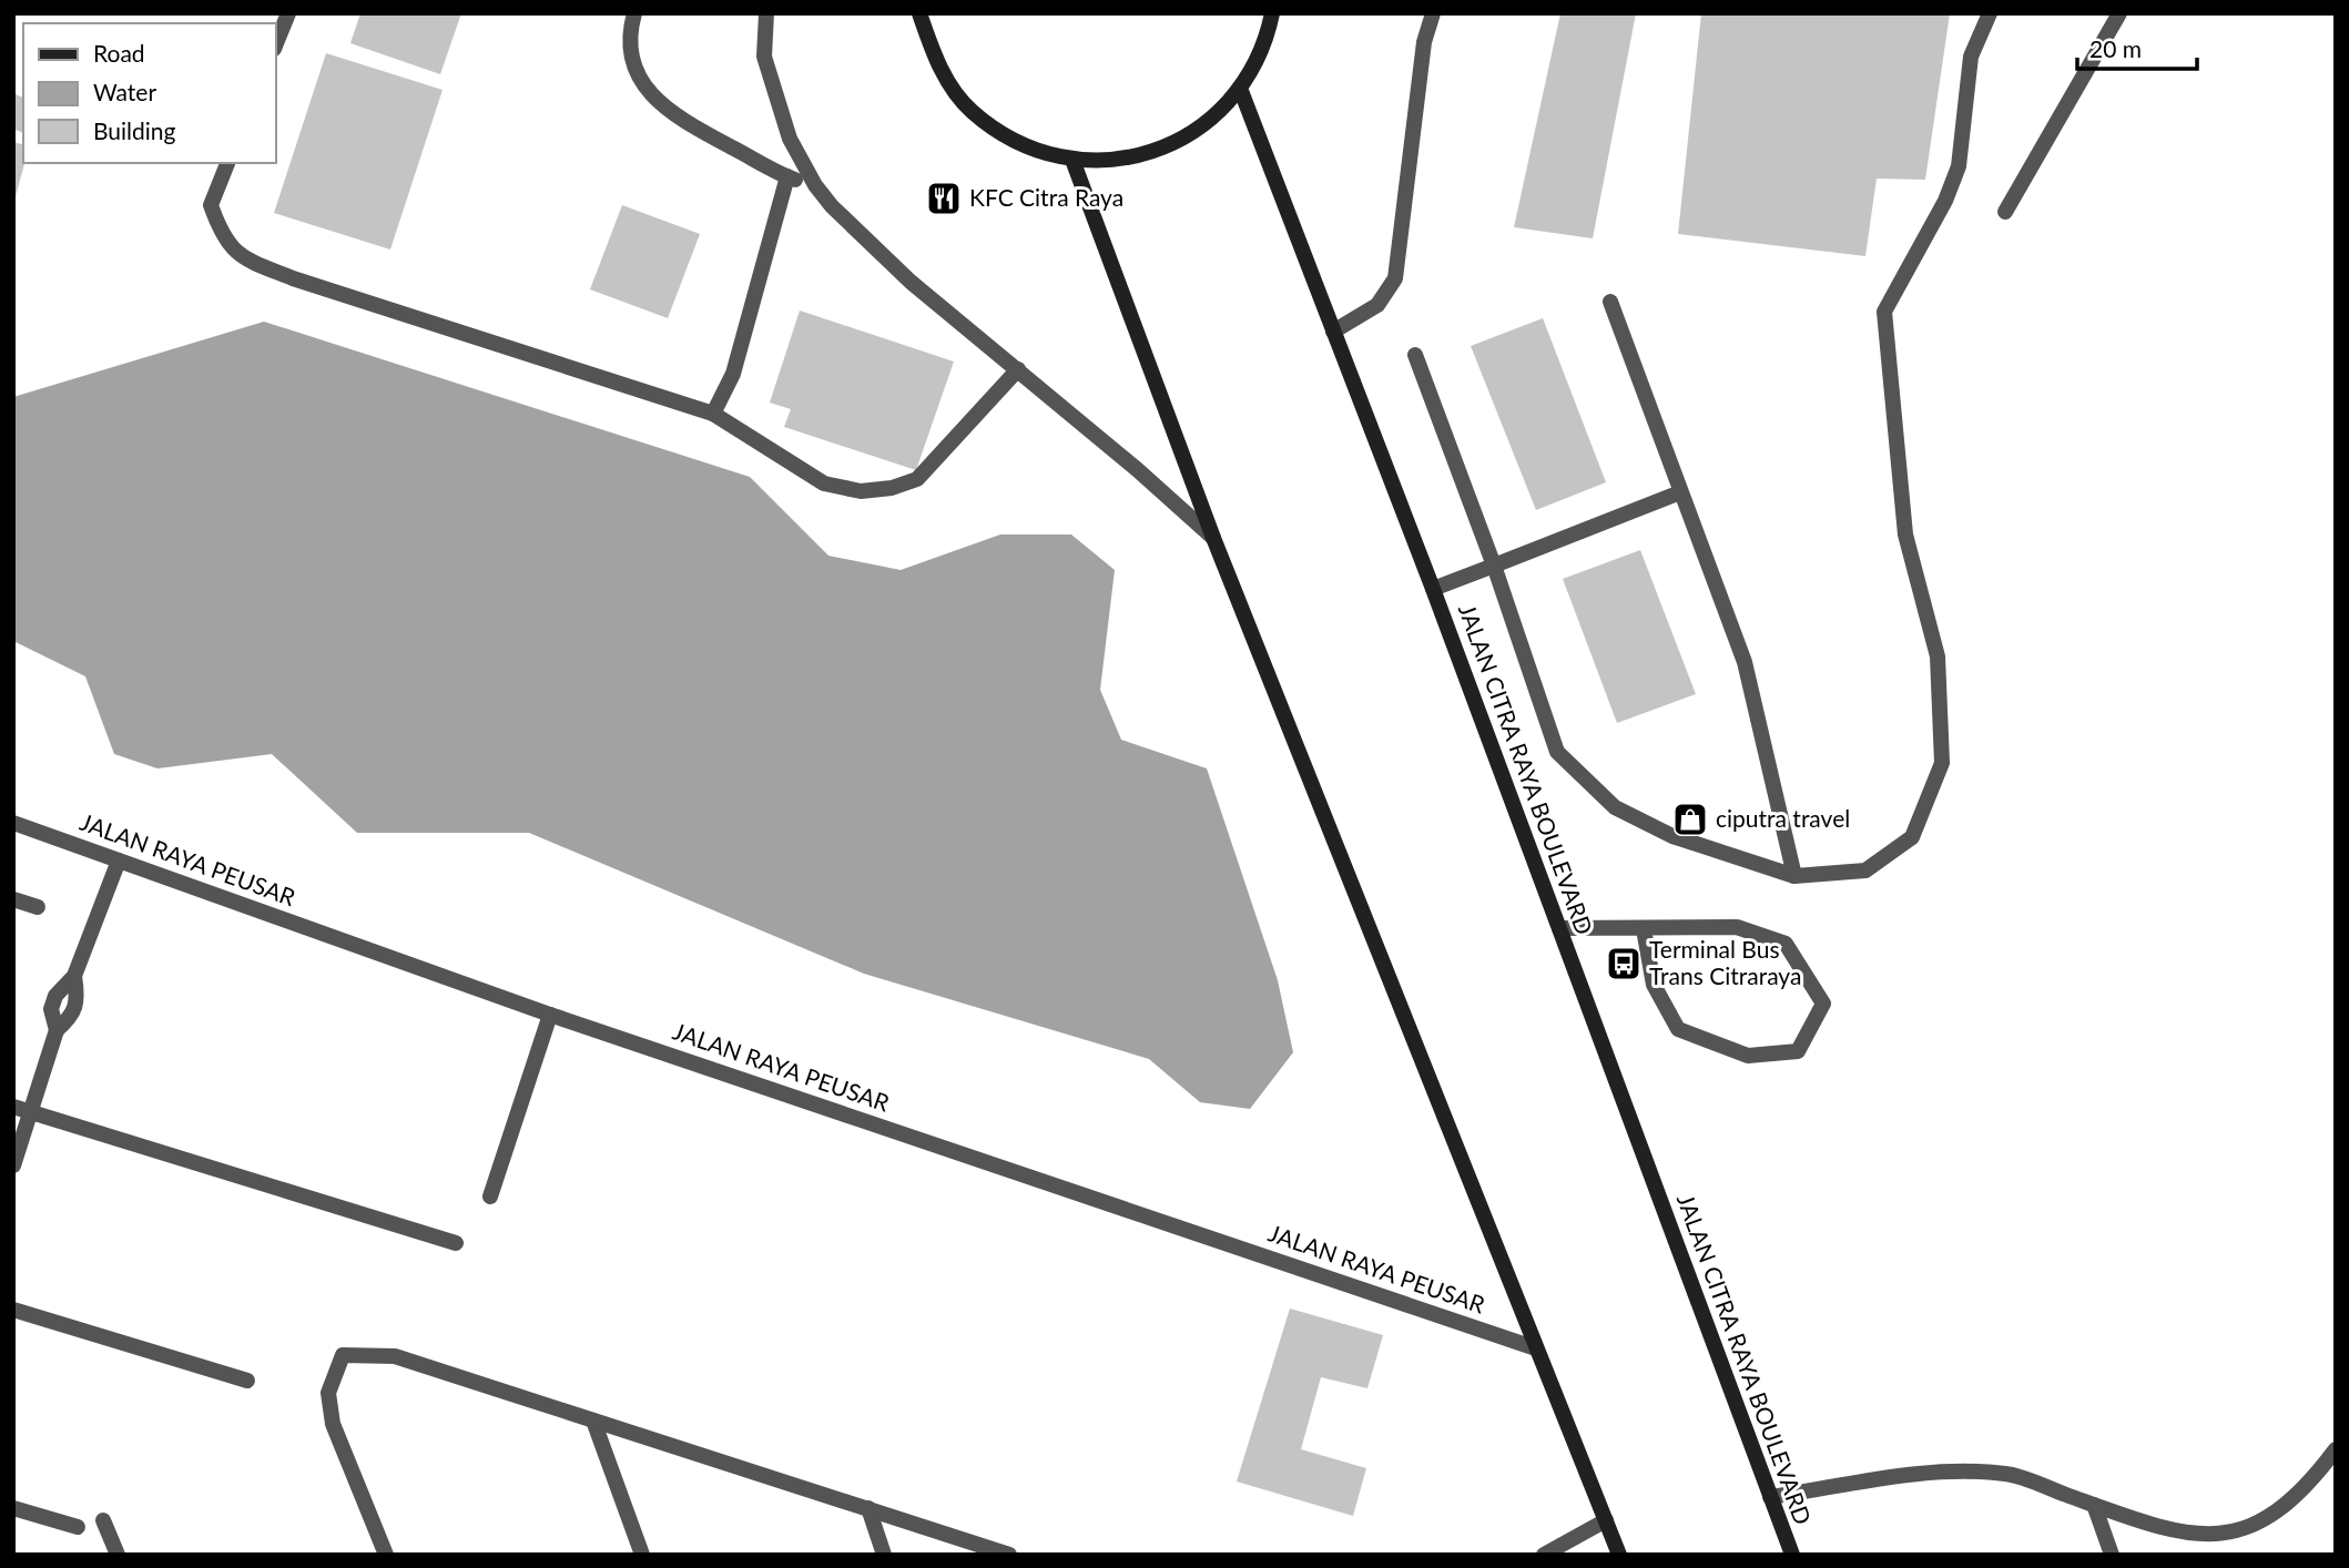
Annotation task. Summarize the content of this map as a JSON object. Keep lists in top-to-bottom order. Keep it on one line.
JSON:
{"streets":{"main road":["JALAN CITRA RAYA BOULEVARD"],"street":["JALAN RAYA PEUSAR"]},"places":{"restaurant":["KFC Citra Raya"],"shop":["ciputra travel"],"bus stop":["Terminal Bus Trans Citraraya"]},"legend":["Road","Water","Building"],"scale_bar":"20 m"}
